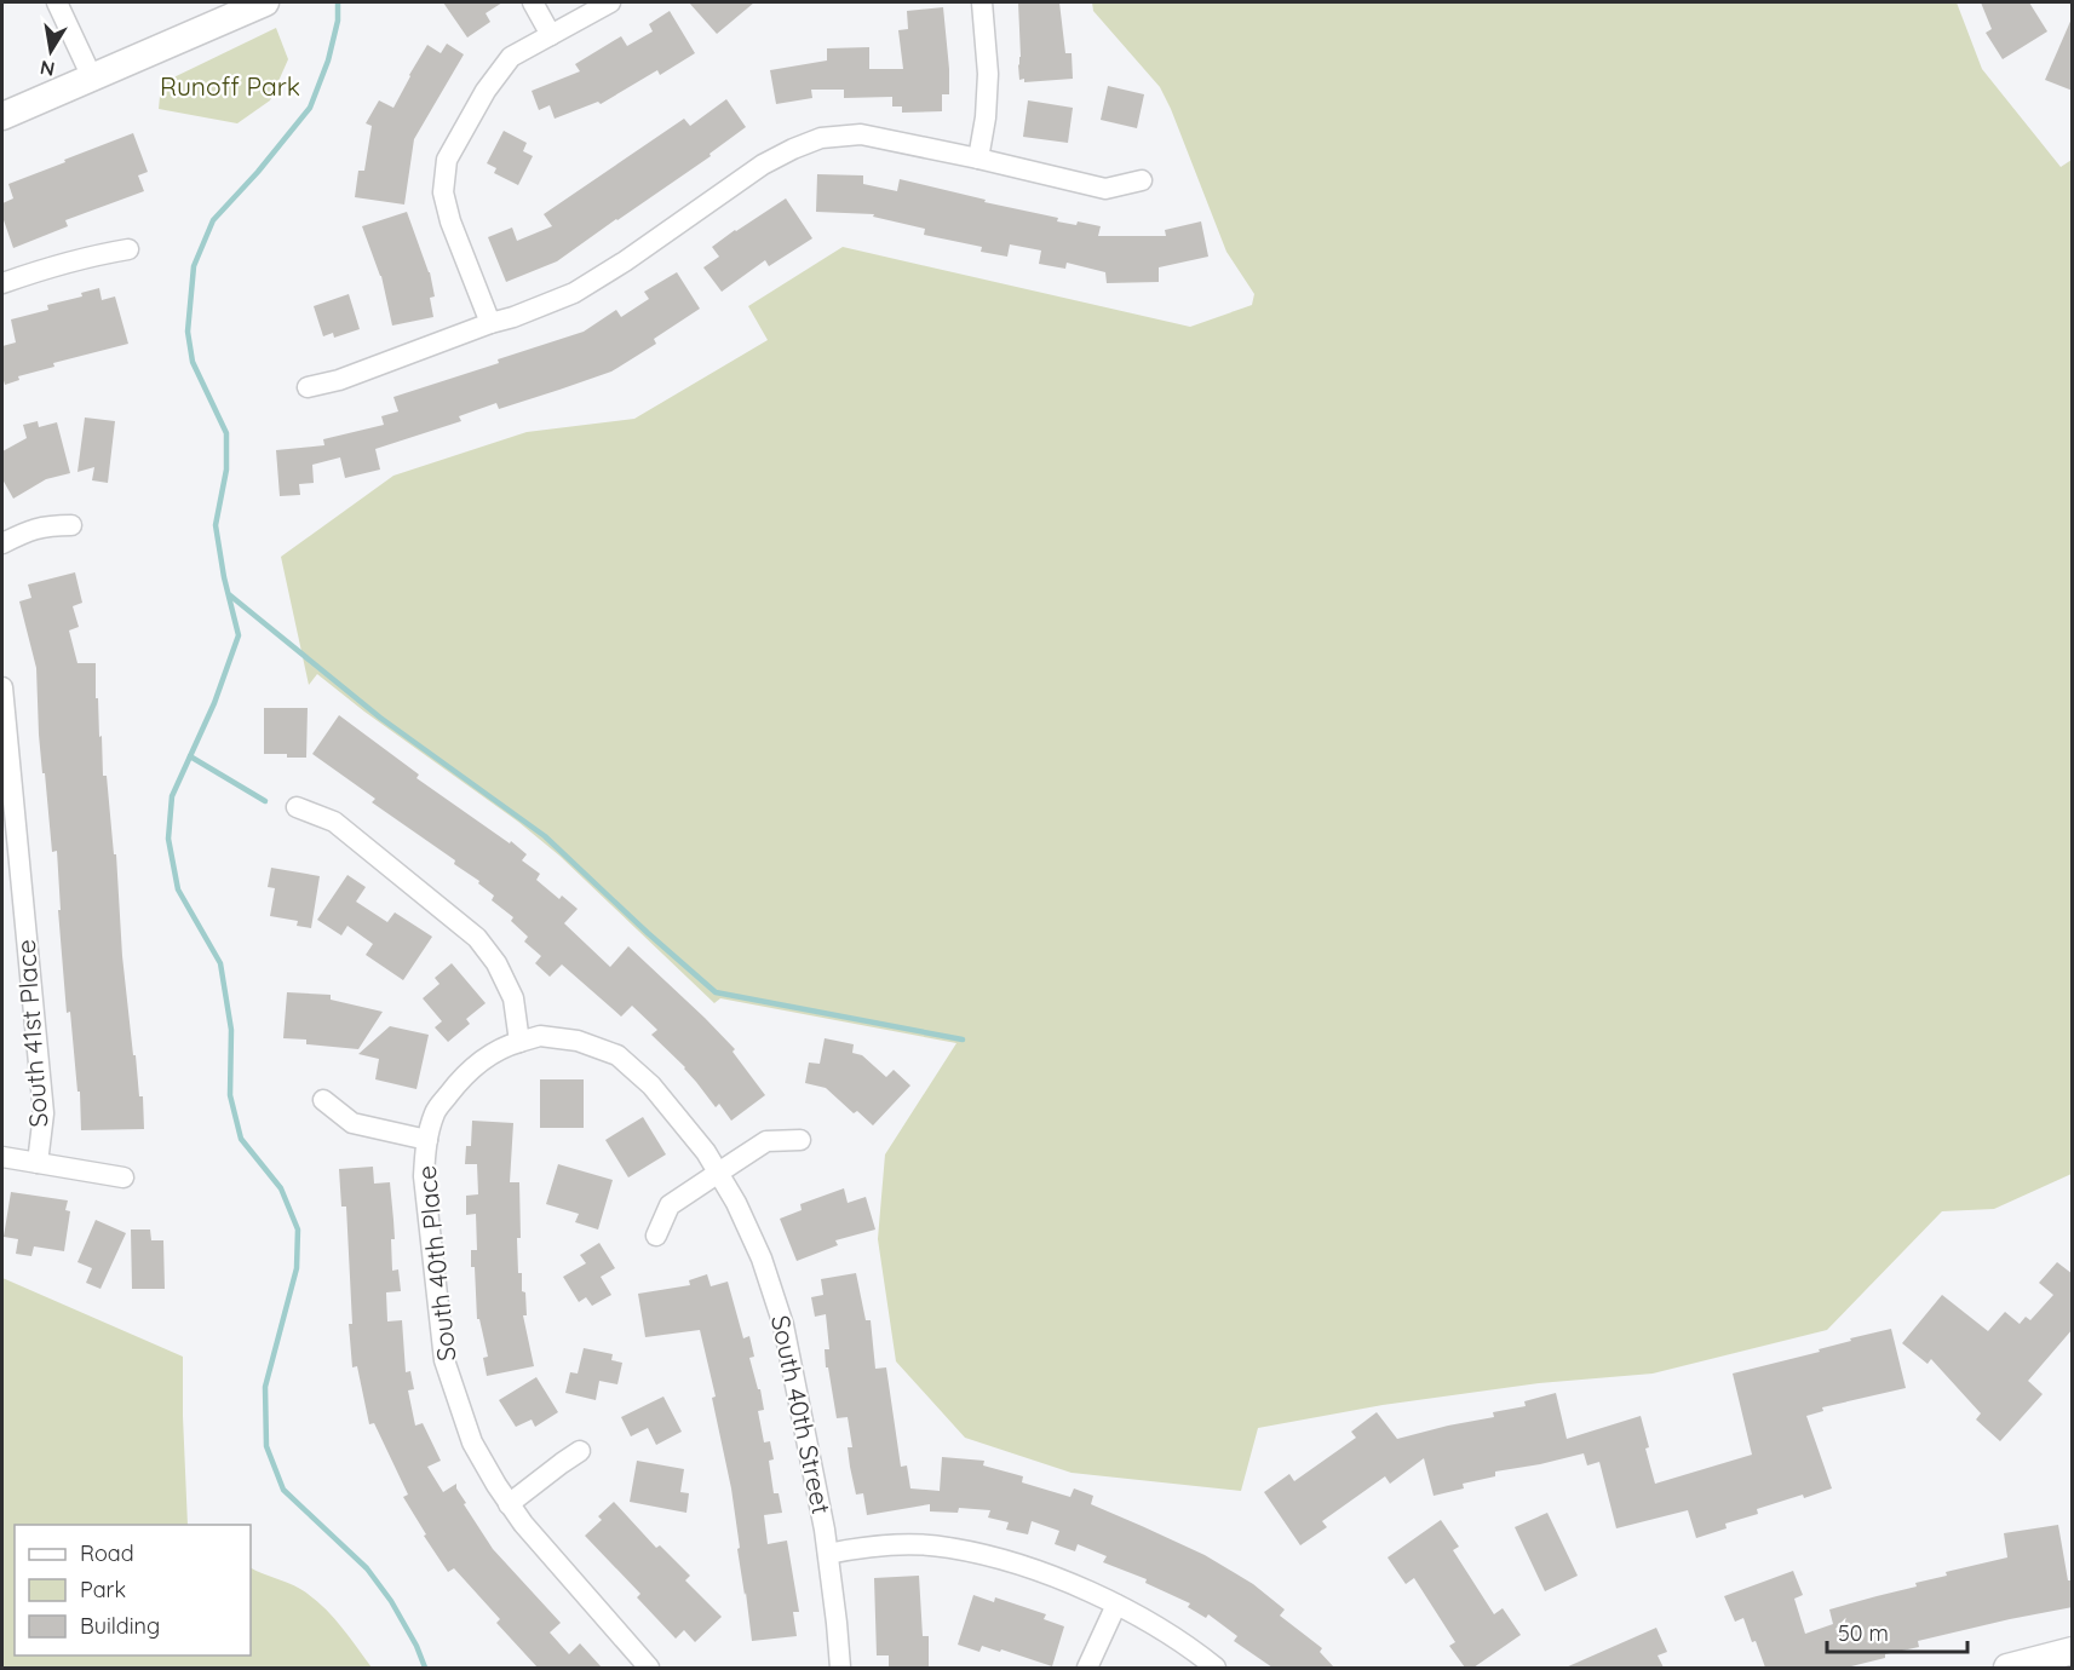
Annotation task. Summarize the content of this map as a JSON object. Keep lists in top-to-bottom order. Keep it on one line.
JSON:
{"streets":{"street":["South 41st Place","South 40th Place","South 40th Street"]},"crossings":[["South 40th Place","South 40th Street"]],"parks":["Runoff Park"],"legend":["Road","Park","Building"],"scale_bar":"50 m","north":"bottom"}
